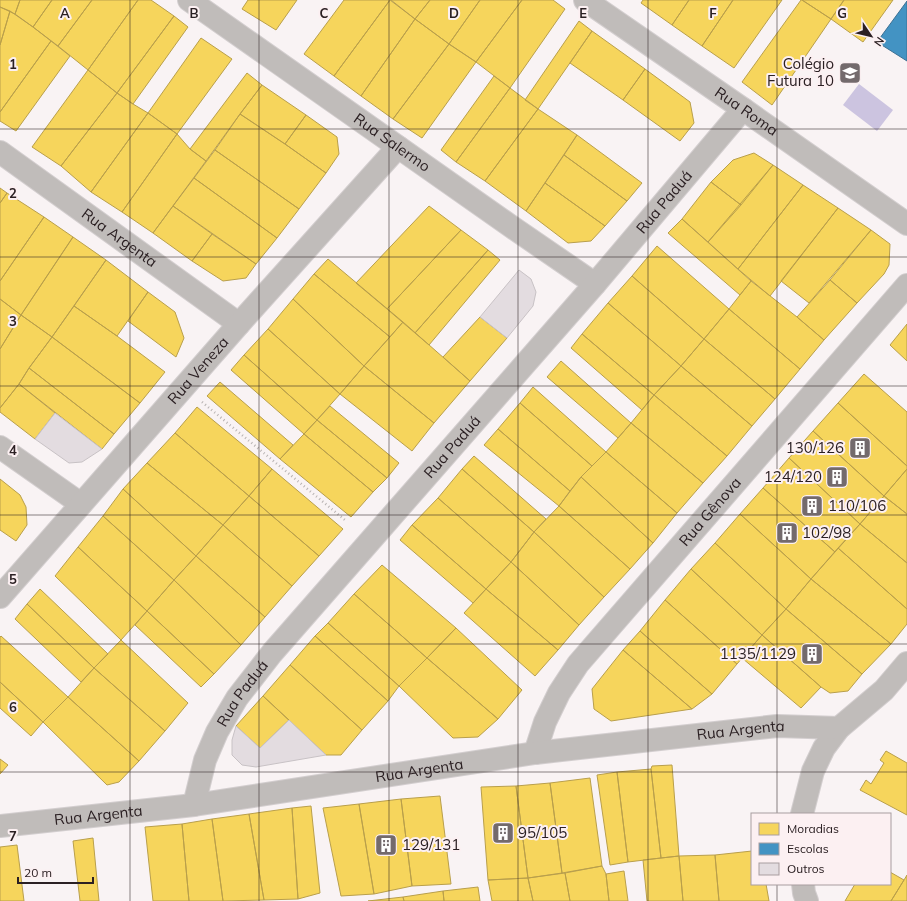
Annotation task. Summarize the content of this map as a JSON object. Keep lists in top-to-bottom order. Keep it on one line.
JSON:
{"streets":{"street":["Rua Roma","Rua Salermo","Rua Paduá","Rua Argenta","Rua Veneza","Rua Gênova"]},"crossings":[["Rua Roma","Rua Paduá"],["Rua Salermo","Rua Paduá"],["Rua Salermo","Rua Veneza"],["Rua Paduá","Rua Argenta"],["Rua Argenta","Rua Veneza"],["Rua Argenta","Rua Gênova"]],"places":{"school or university":["Colégio Futura 10"],"building":["130/126","124/120","110/106","102/98","1135/1129","95/105","129/131"]},"legend":["Moradias","Escolas","Outros"],"scale_bar":"20 m","north":"bottom right","grid":{"columns":["A","B","C","D","E","F","G"],"rows":["1","2","3","4","5","6","7"]}}
